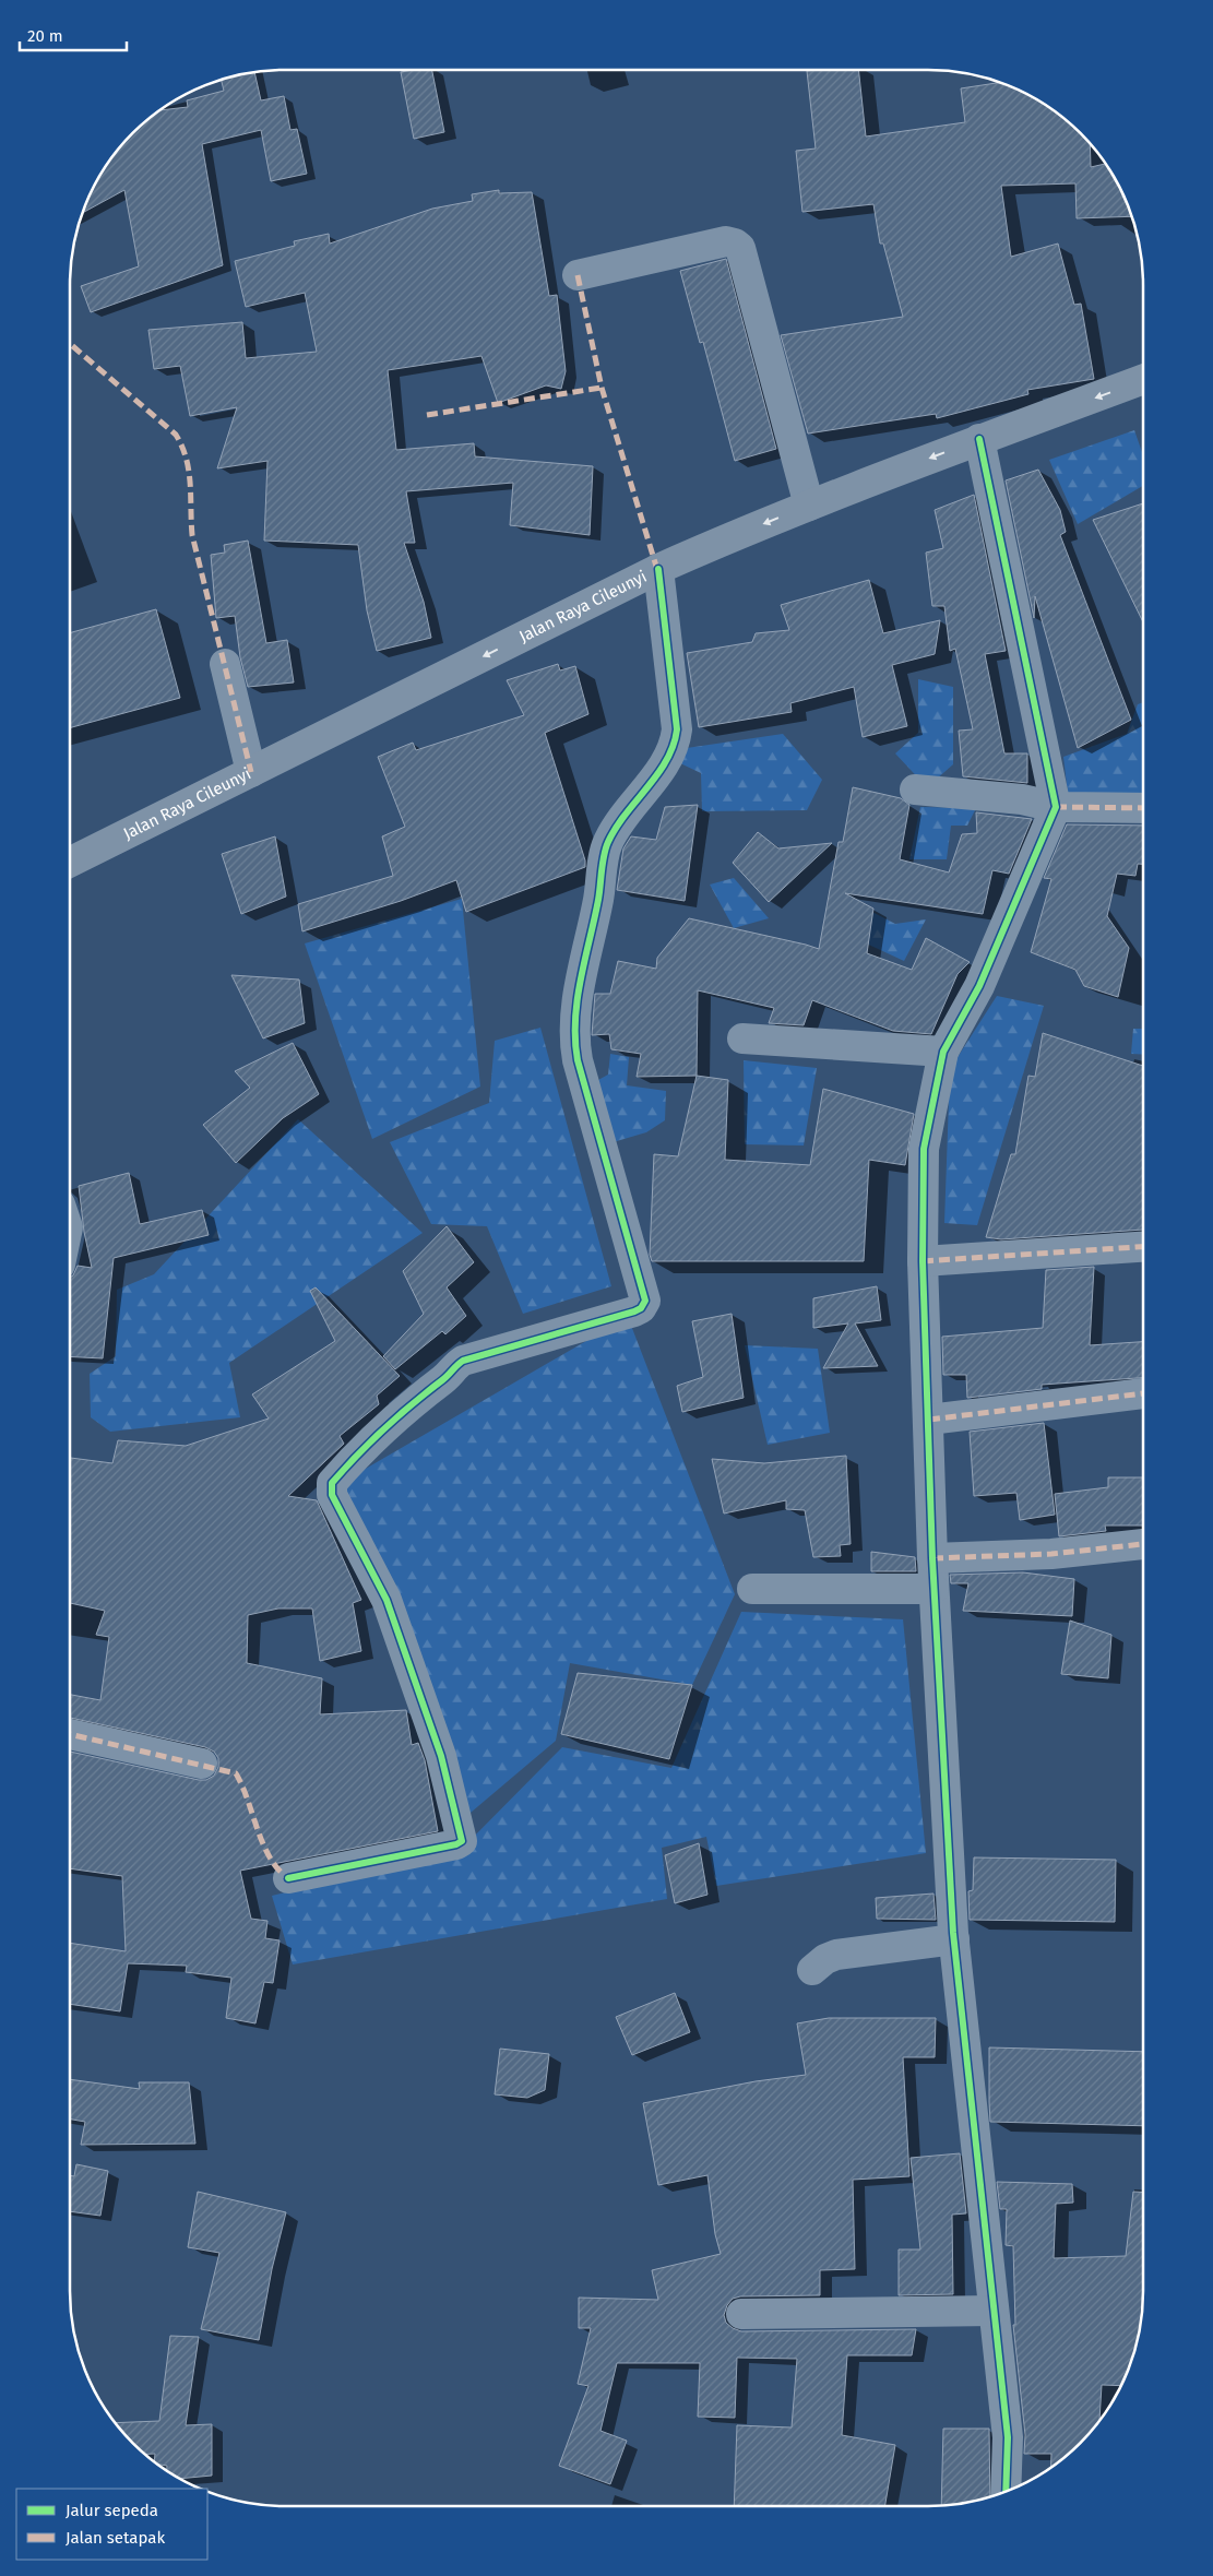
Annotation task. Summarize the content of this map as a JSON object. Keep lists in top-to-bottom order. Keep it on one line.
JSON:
{"streets":{"highway":["Jalan Raya Cileunyi"]},"one_way":["Jalan Raya Cileunyi"],"legend":["Jalur sepeda","Jalan setapak"],"scale_bar":"20 m"}
